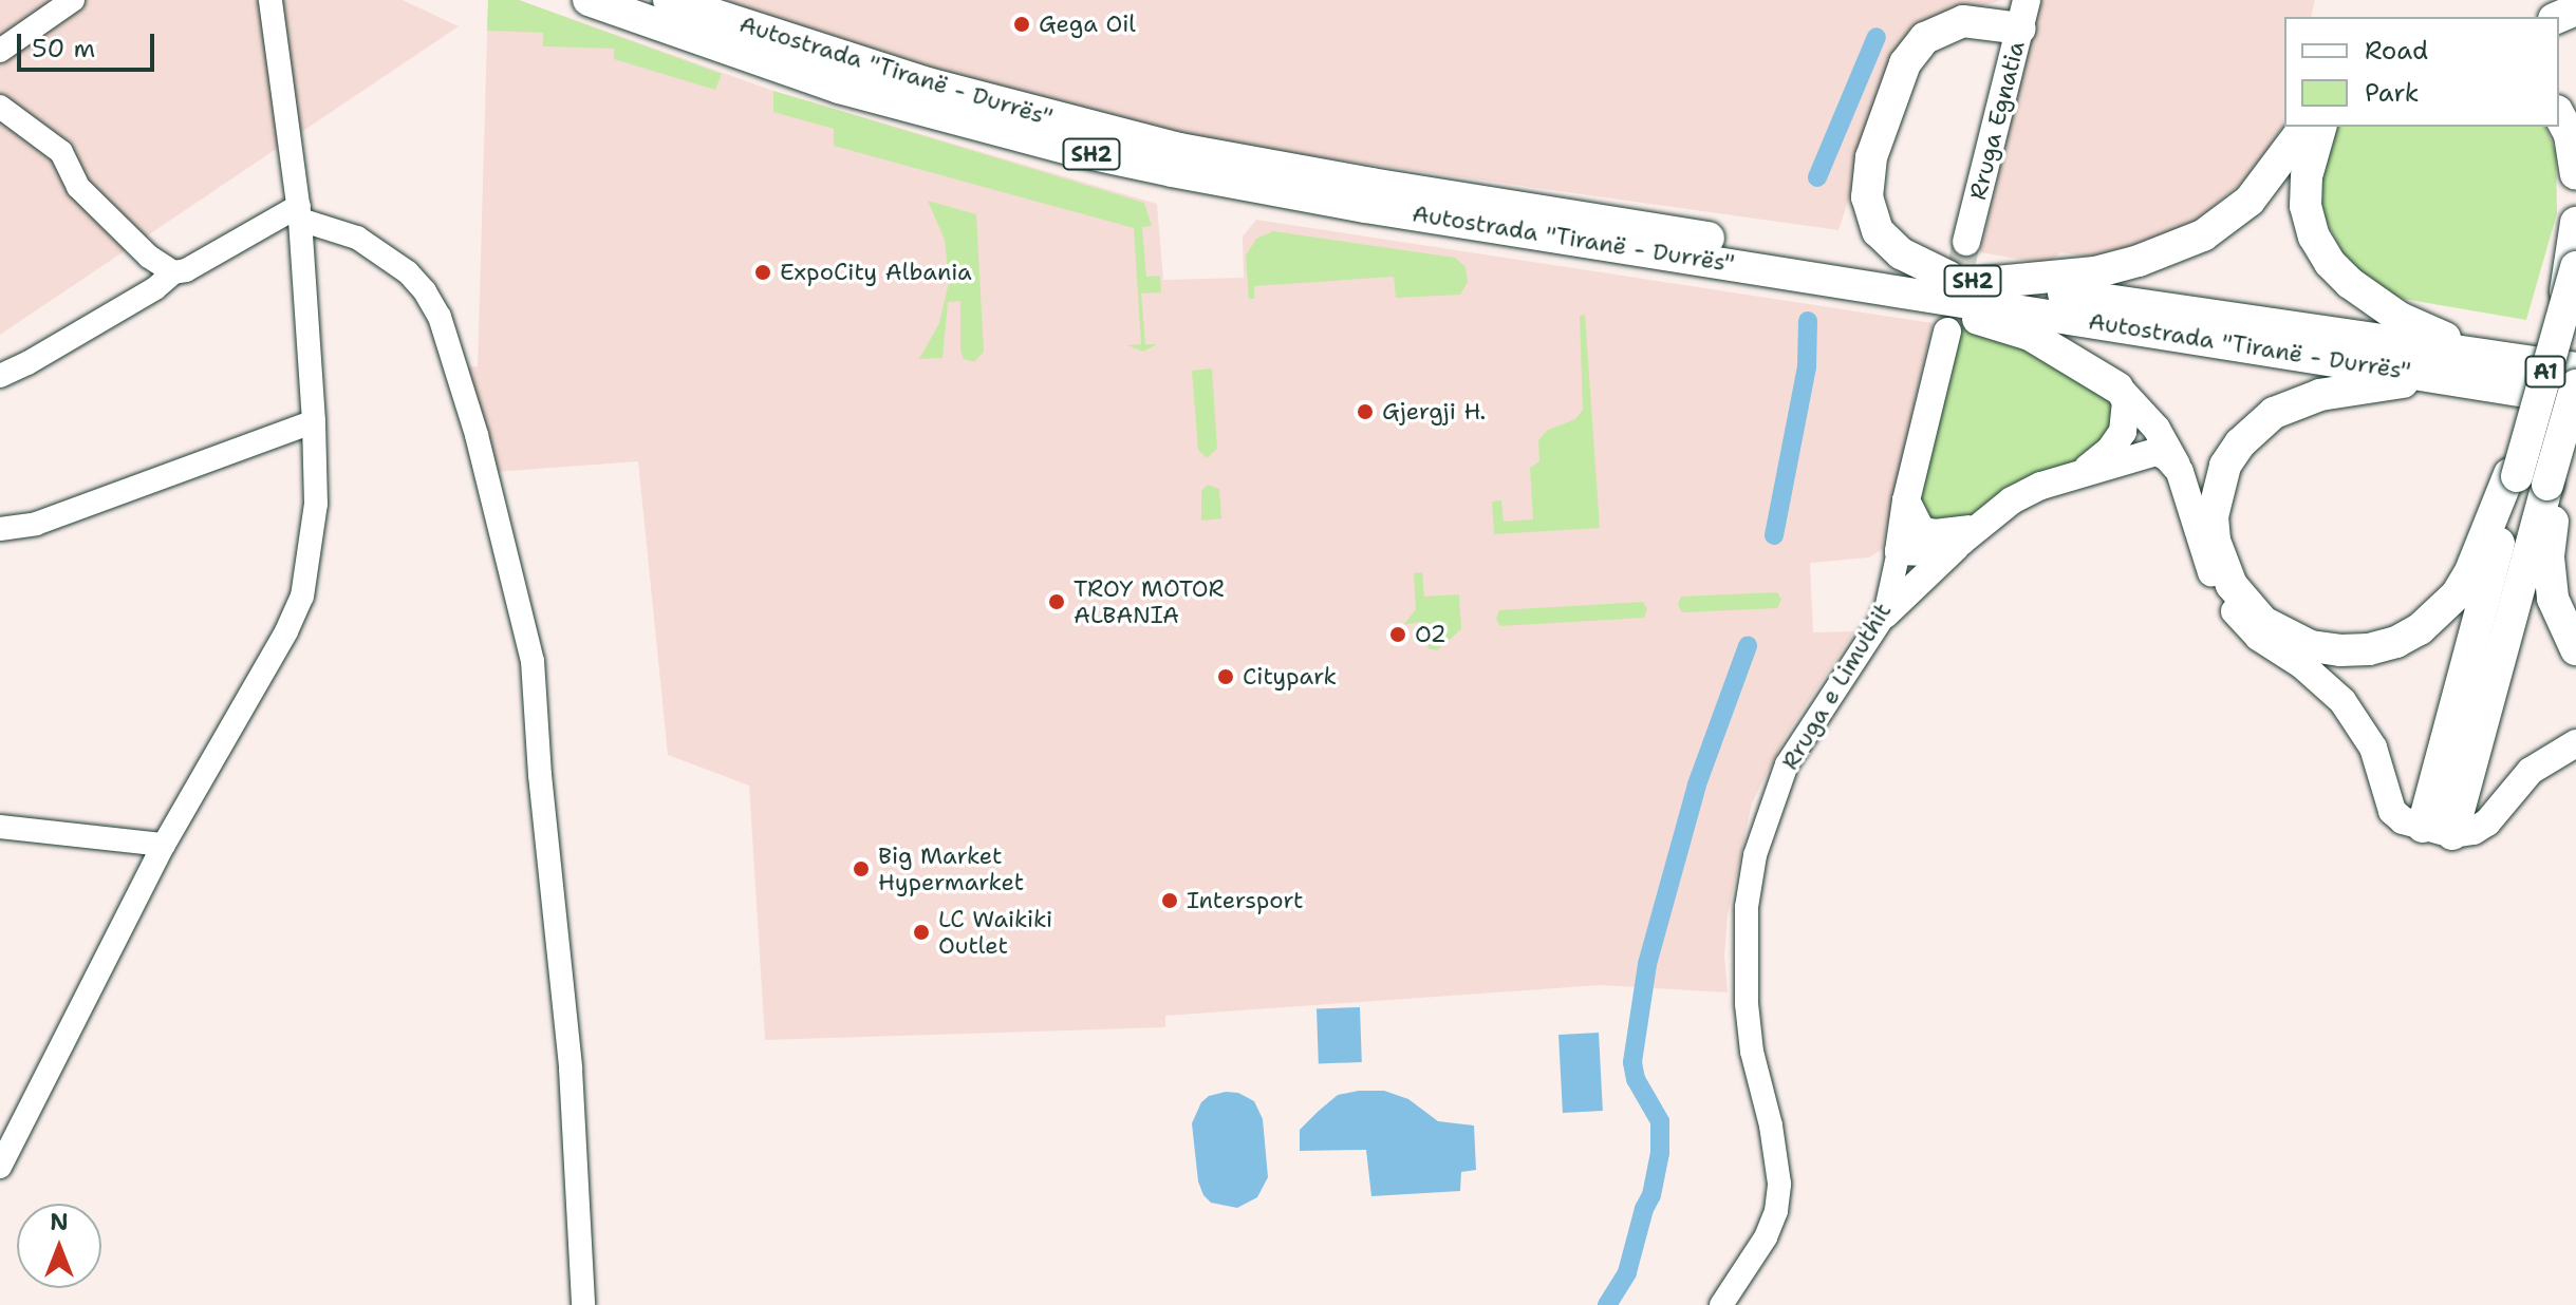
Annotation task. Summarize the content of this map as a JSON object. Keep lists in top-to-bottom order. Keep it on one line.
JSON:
{"streets":{"highway":["Autostrada \"Tiranë - Durrës\"","SH2","A1"],"main road":["Rruga Egnatia"],"street":["Rruga e Limuthit"]},"crossings":[["Autostrada \"Tiranë - Durrës\"","A1"]],"places":["Gega Oil","ExpoCity Albania","Gjergji H.","TROY MOTOR ALBANIA","O2","Citypark","Big Market Hypermarket","Intersport","LC Waikiki Outlet"],"legend":["Road","Park"],"scale_bar":"50 m","north":"top"}
